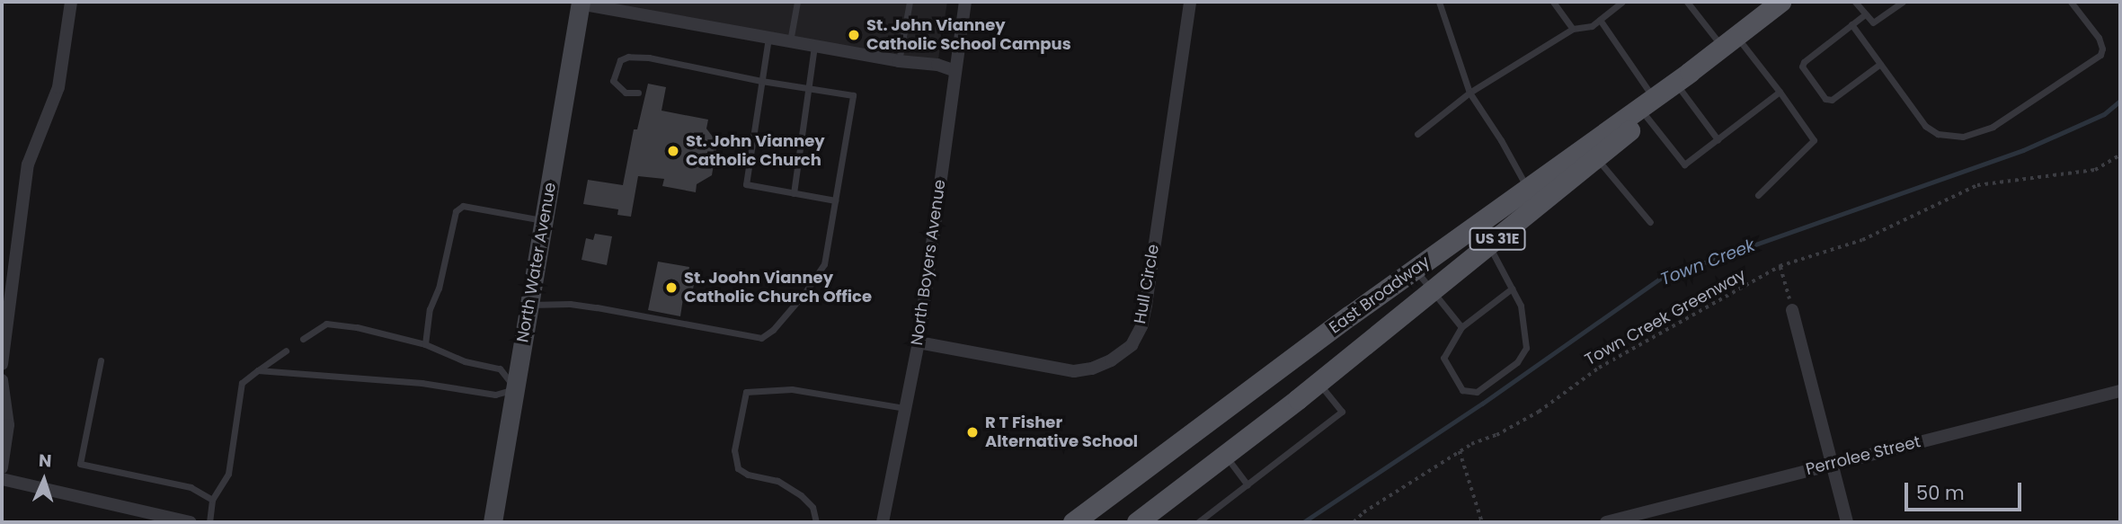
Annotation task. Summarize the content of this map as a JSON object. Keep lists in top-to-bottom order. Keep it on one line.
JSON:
{"streets":{"main road":["US 31E","North Water Avenue","East Broadway"],"street":["North Boyers Avenue","Hull Circle","Perrolee Street"],"path":["Town Creek Greenway"]},"crossings":[["North Boyers Avenue","Hull Circle"]],"water":["Town Creek"],"places":["St. John Vianney Catholic School Campus","St. John Vianney Catholic Church","St. Joohn Vianney Catholic Church Office","R T Fisher Alternative School"],"scale_bar":"50 m","north":"top"}
